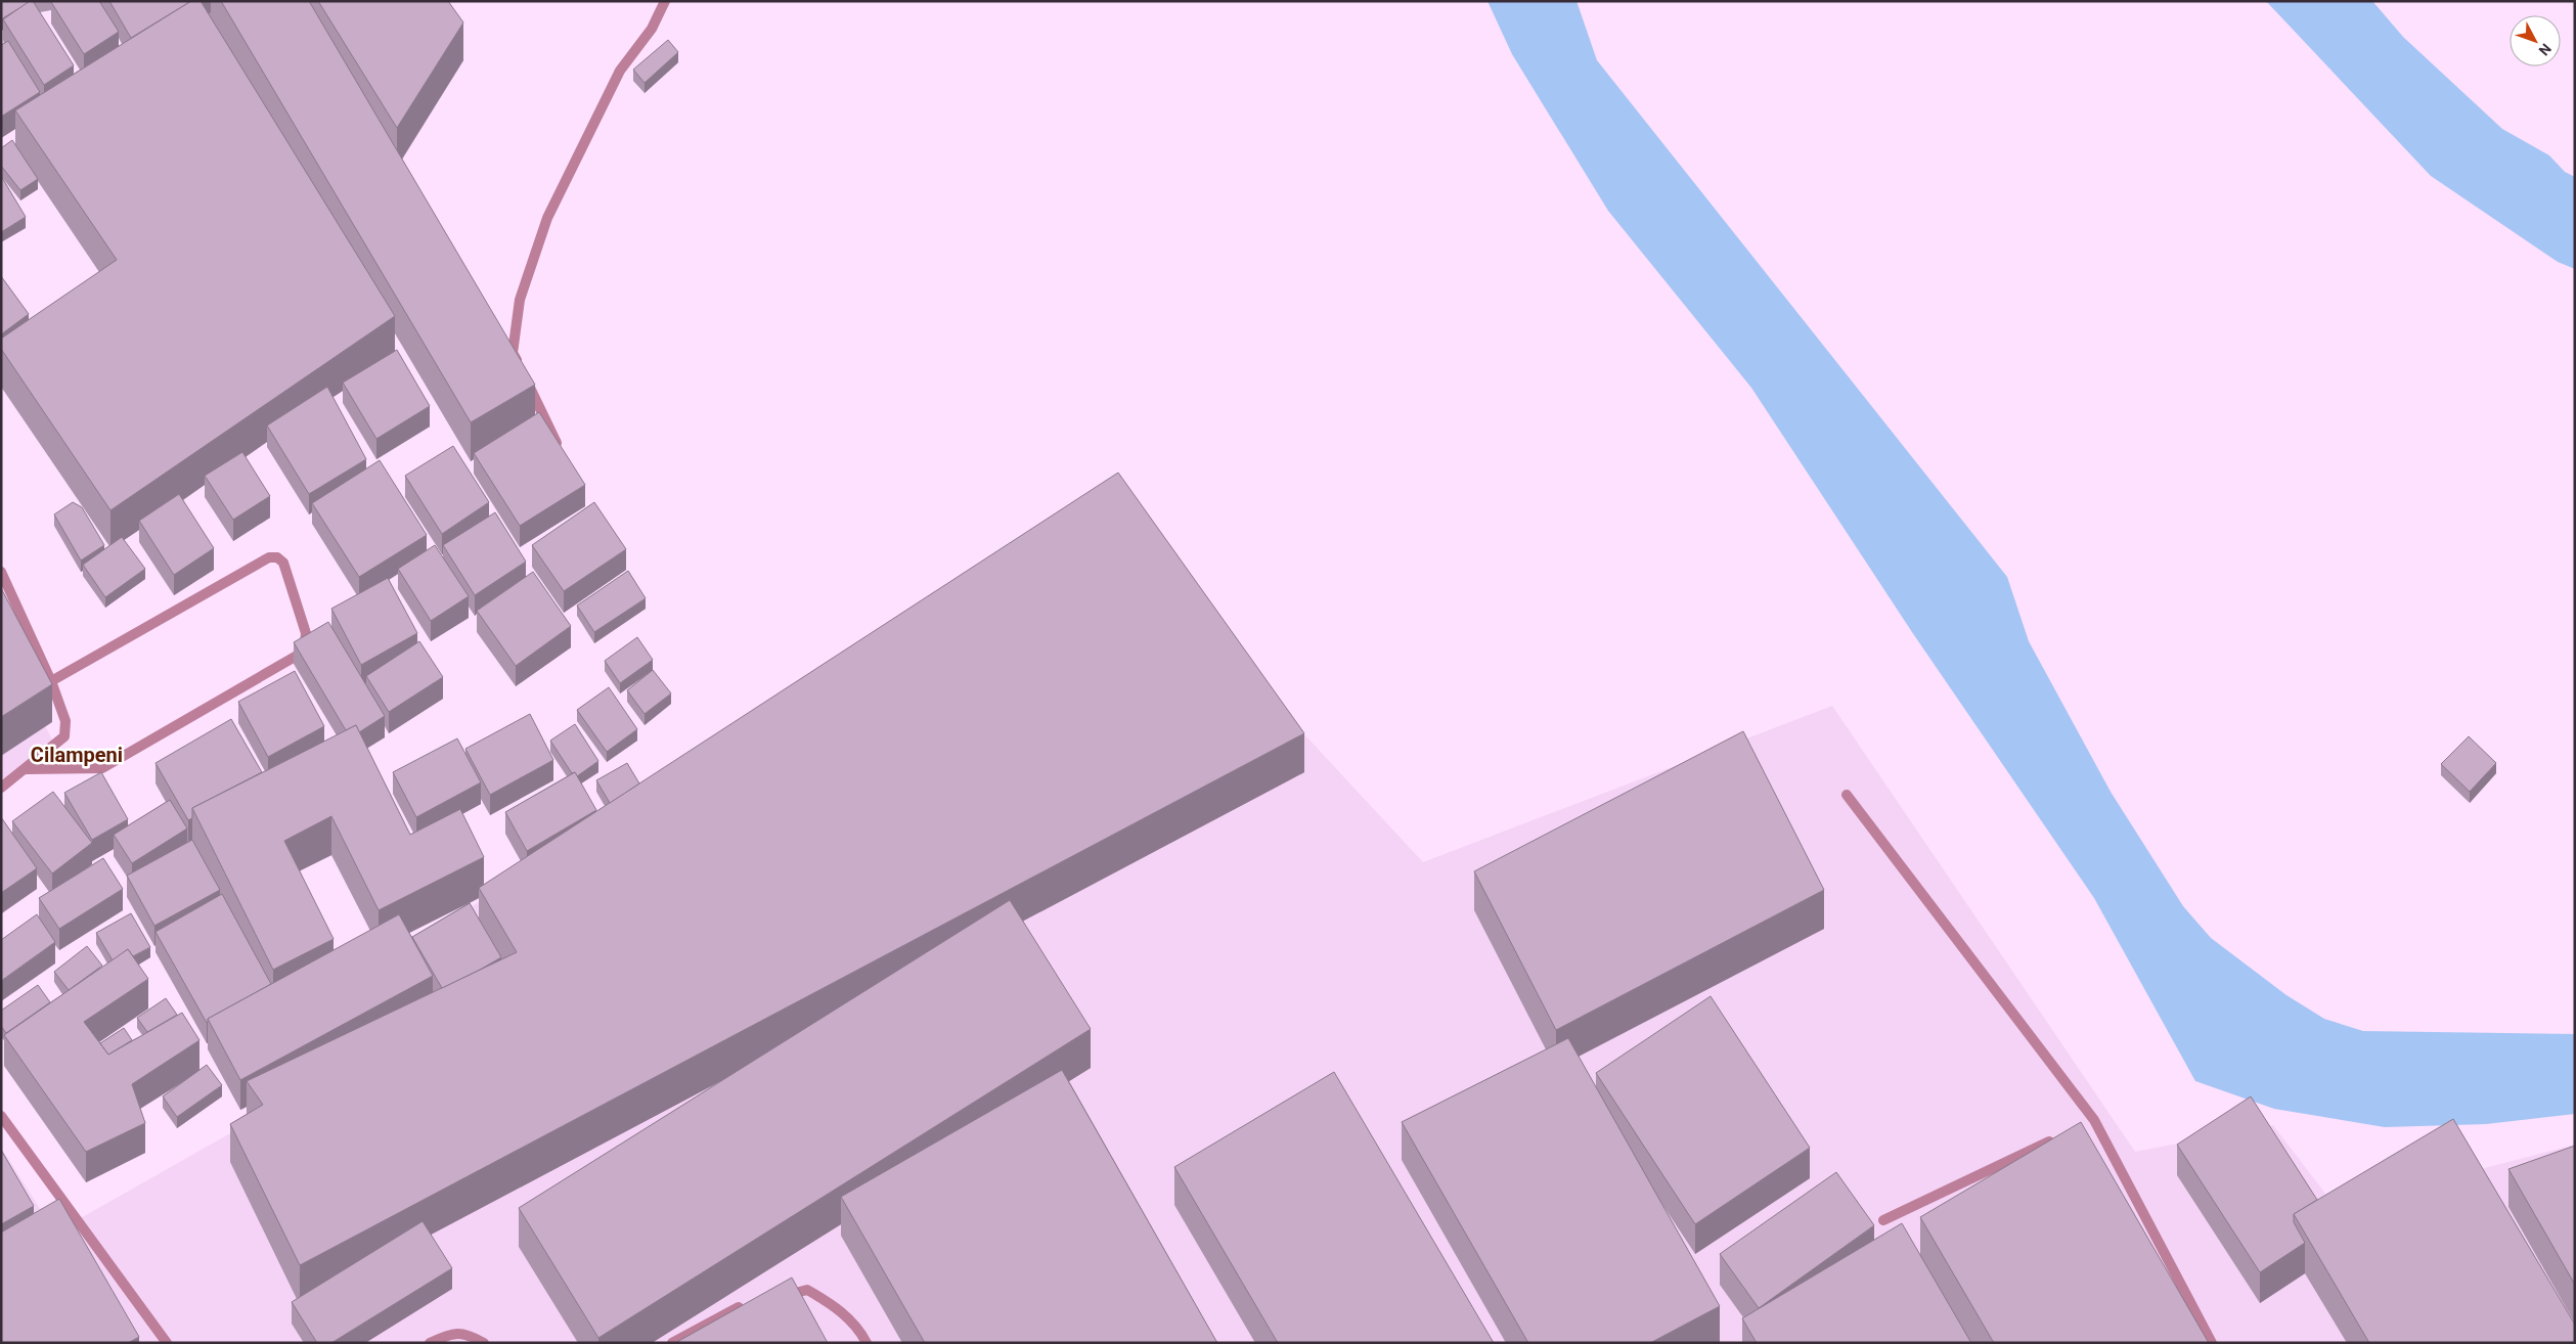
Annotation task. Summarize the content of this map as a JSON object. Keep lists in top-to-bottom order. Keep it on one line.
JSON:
{"districts":["Cilampeni"],"north":"bottom right"}
